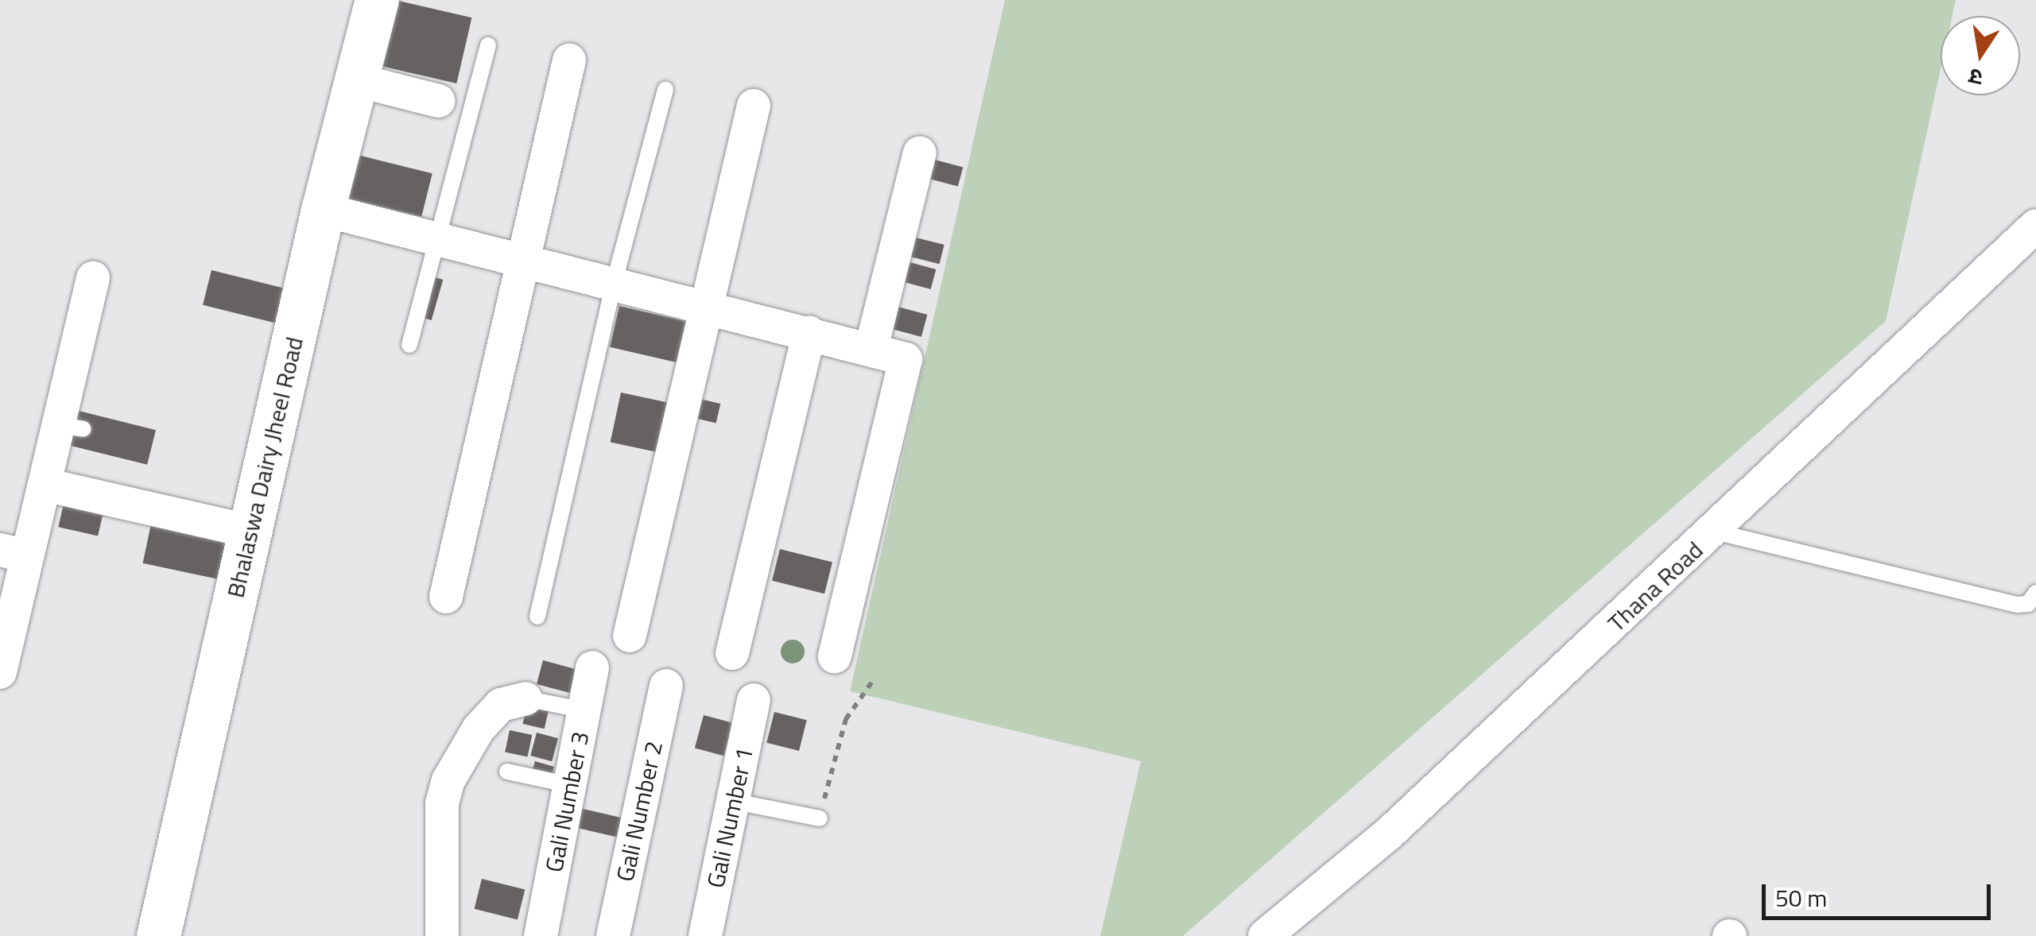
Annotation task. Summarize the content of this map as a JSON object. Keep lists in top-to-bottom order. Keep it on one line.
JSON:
{"streets":{"street":["Bhalaswa Dairy Jheel Road","Thana Road","Gali Number 3","Gali Number 2","Gali Number 1"]},"scale_bar":"50 m","north":"bottom"}
